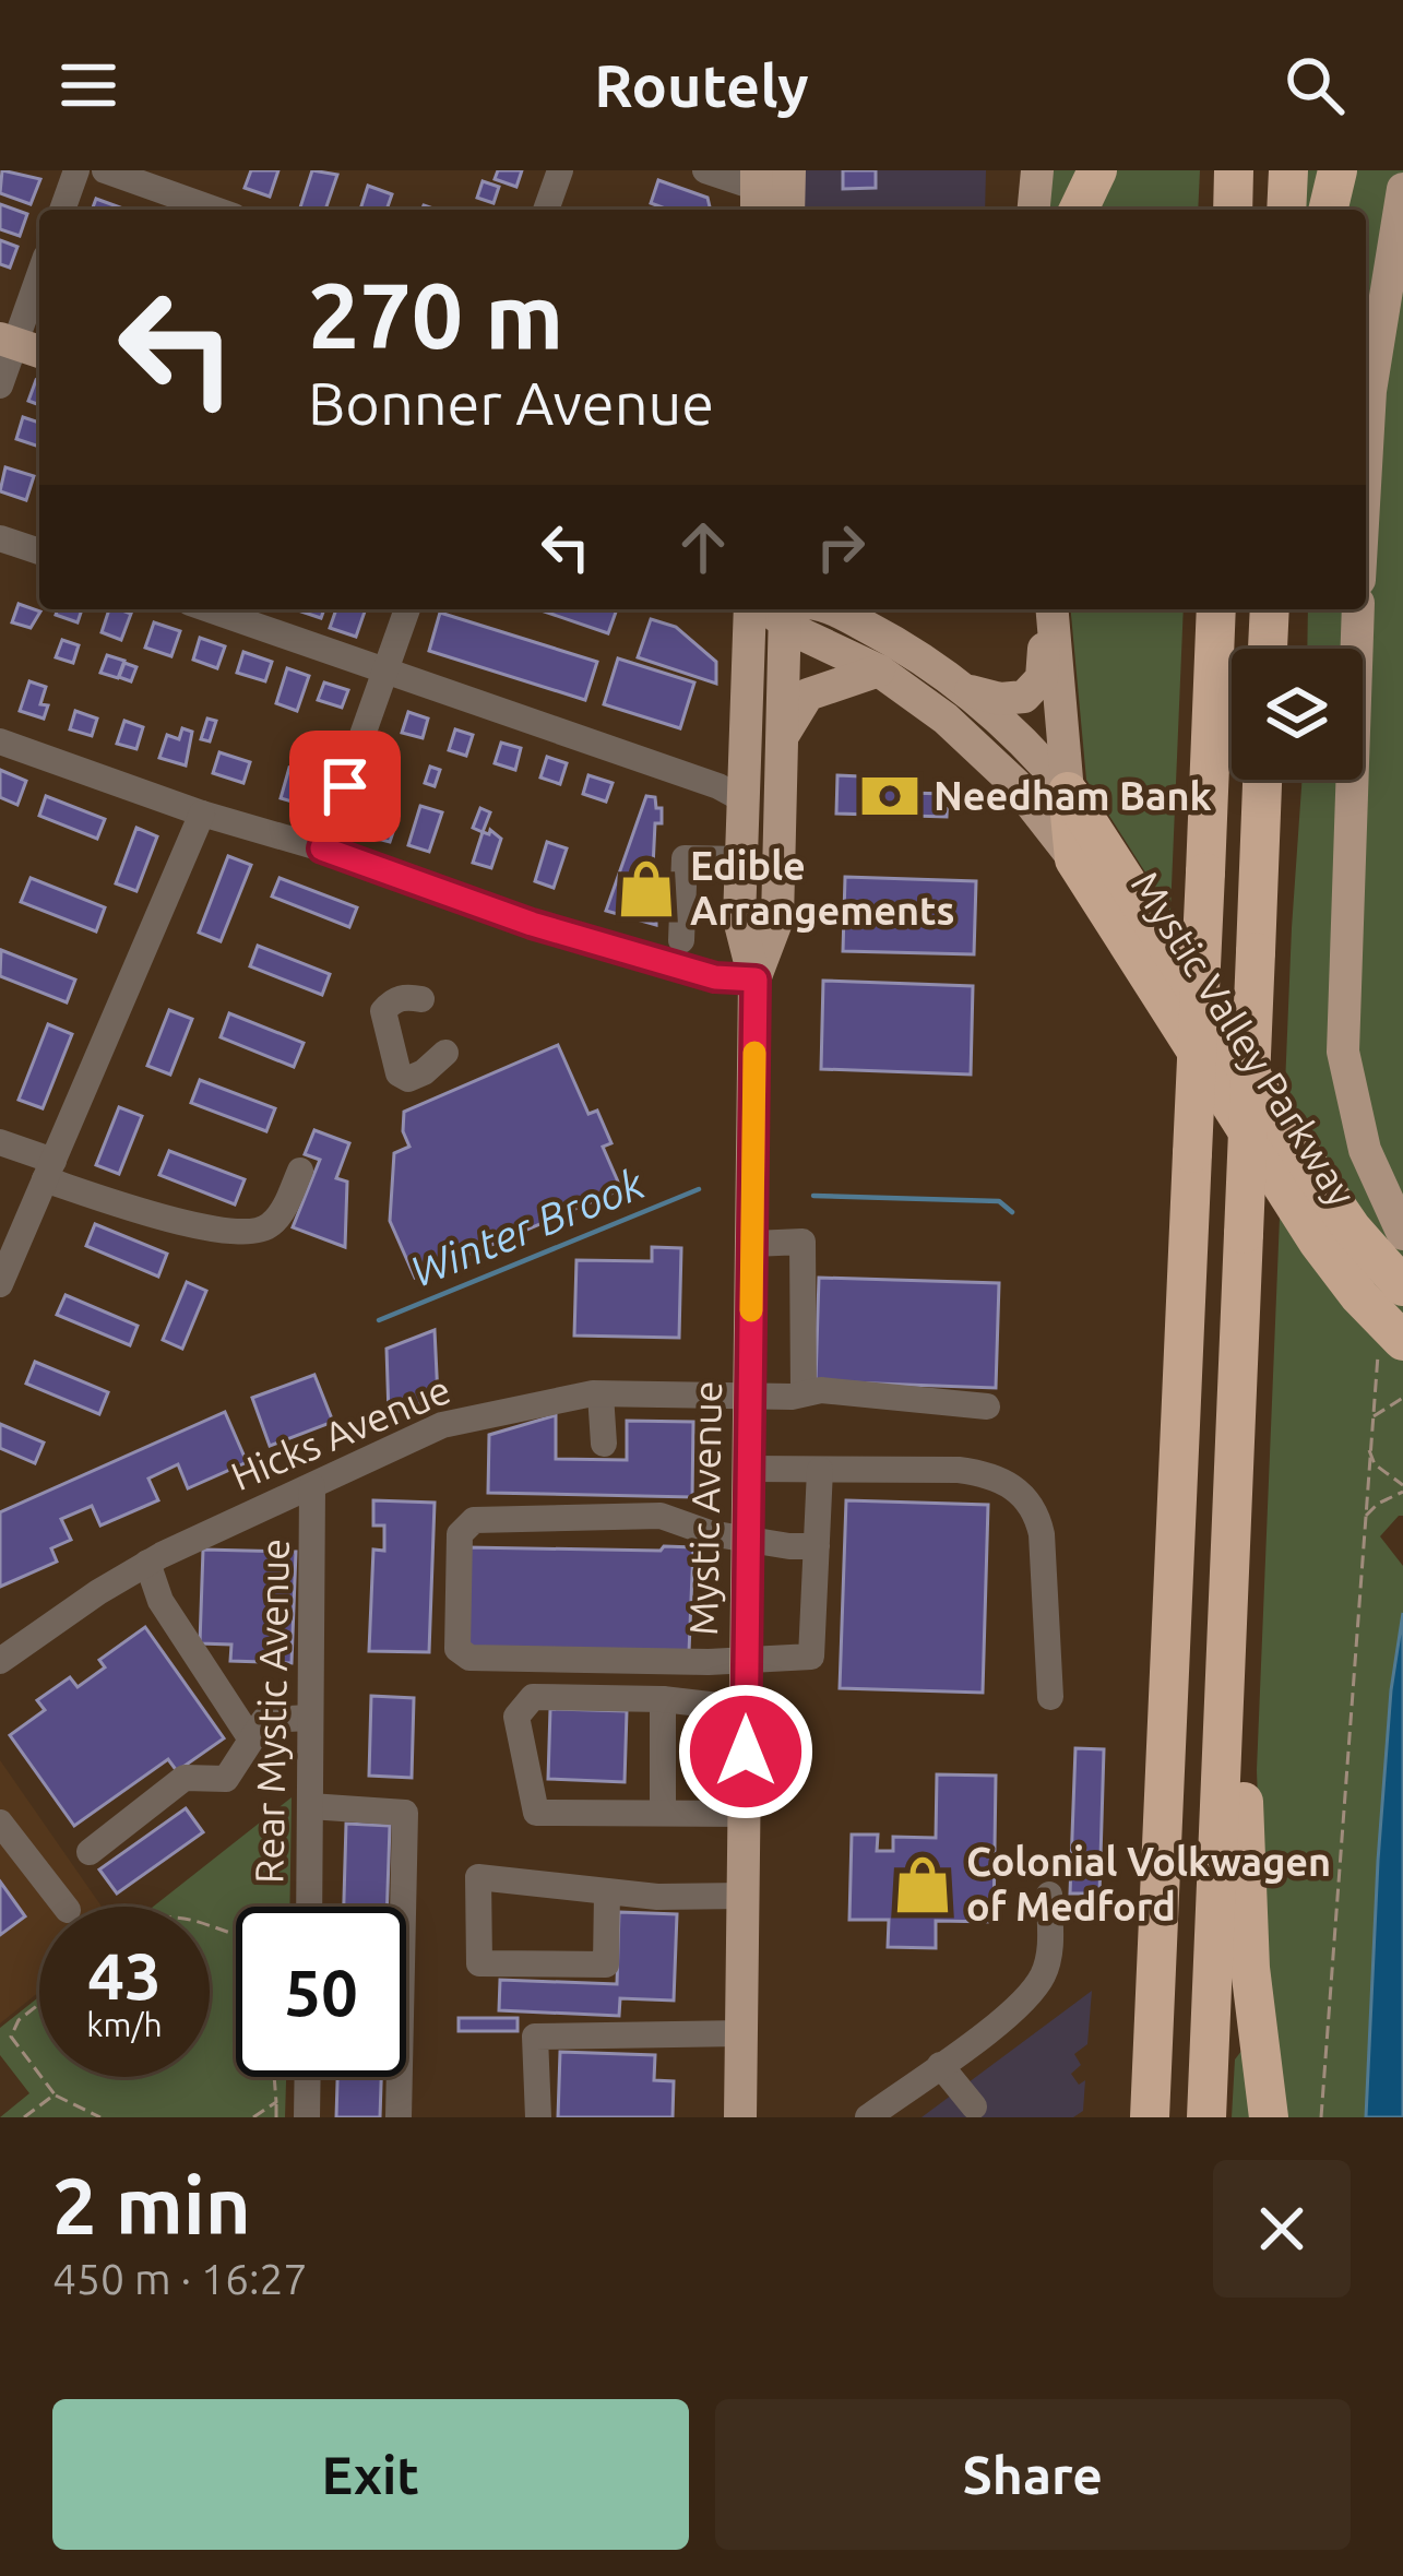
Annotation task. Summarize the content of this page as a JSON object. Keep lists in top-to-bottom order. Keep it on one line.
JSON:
{"streets":{"highway":["Mystic Valley Parkway"],"main road":["Mystic Avenue"],"street":["Hicks Avenue","Rear Mystic Avenue"]},"crossings":[["Hicks Avenue","Mystic Avenue"],["Hicks Avenue","Rear Mystic Avenue"]],"water":["Winter Brook"],"places":{"bank":["Needham Bank"],"shop":["Edible Arrangements","Colonial Volkwagen of Medford"]},"page":{"header":"Routely","turn":["270 m","Bonner Avenue"],"speed":"43 km/h","limit":"50","heading":["2 min","450 m · 16:27"],"buttons":["Exit","Share"]}}
